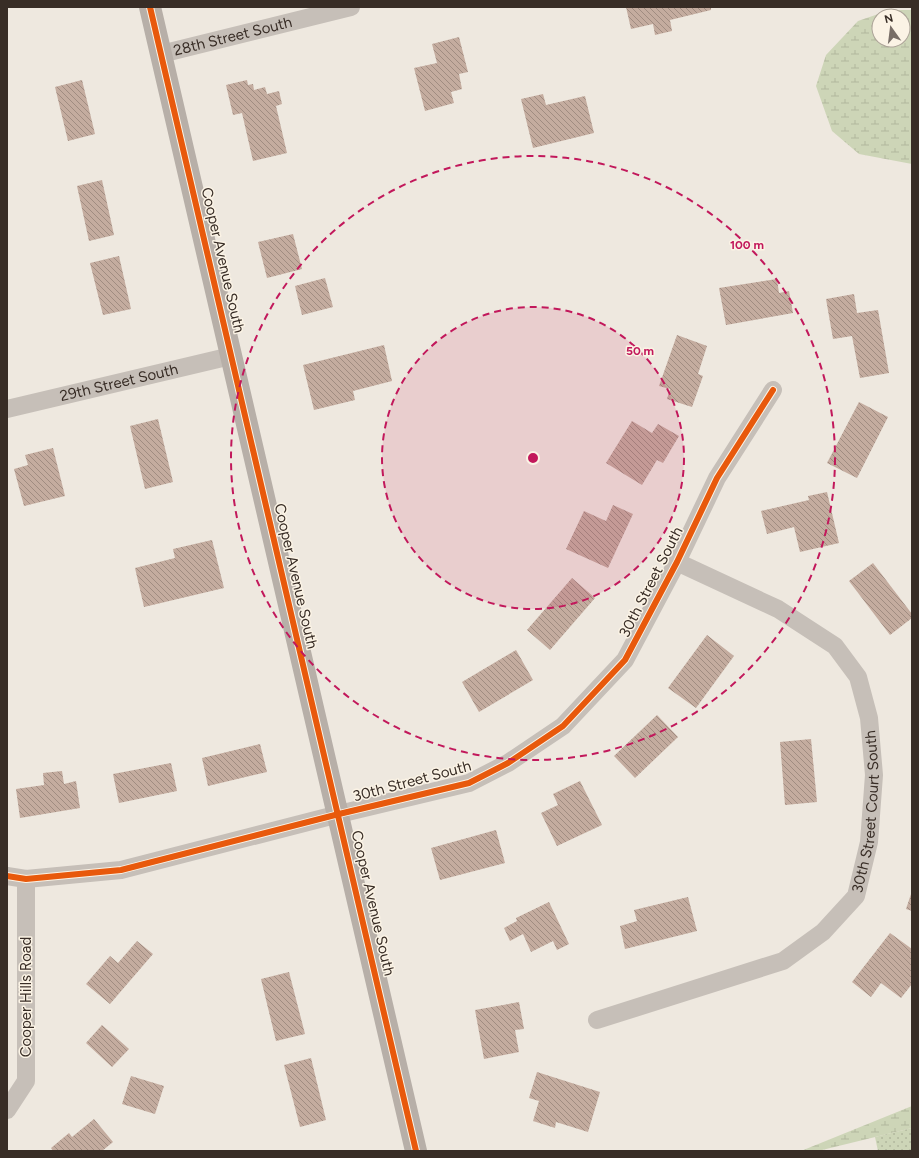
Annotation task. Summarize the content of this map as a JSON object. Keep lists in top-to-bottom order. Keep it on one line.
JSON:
{"streets":{"street":["28th Street South","Cooper Avenue South","29th Street South","30th Street South","30th Street Court South","Cooper Hills Road"]},"crossings":[["28th Street South","Cooper Avenue South"],["Cooper Avenue South","29th Street South"],["Cooper Avenue South","30th Street South"],["30th Street South","30th Street Court South"],["30th Street South","Cooper Hills Road"]],"north":"top","rings":["100 m","50 m"]}
